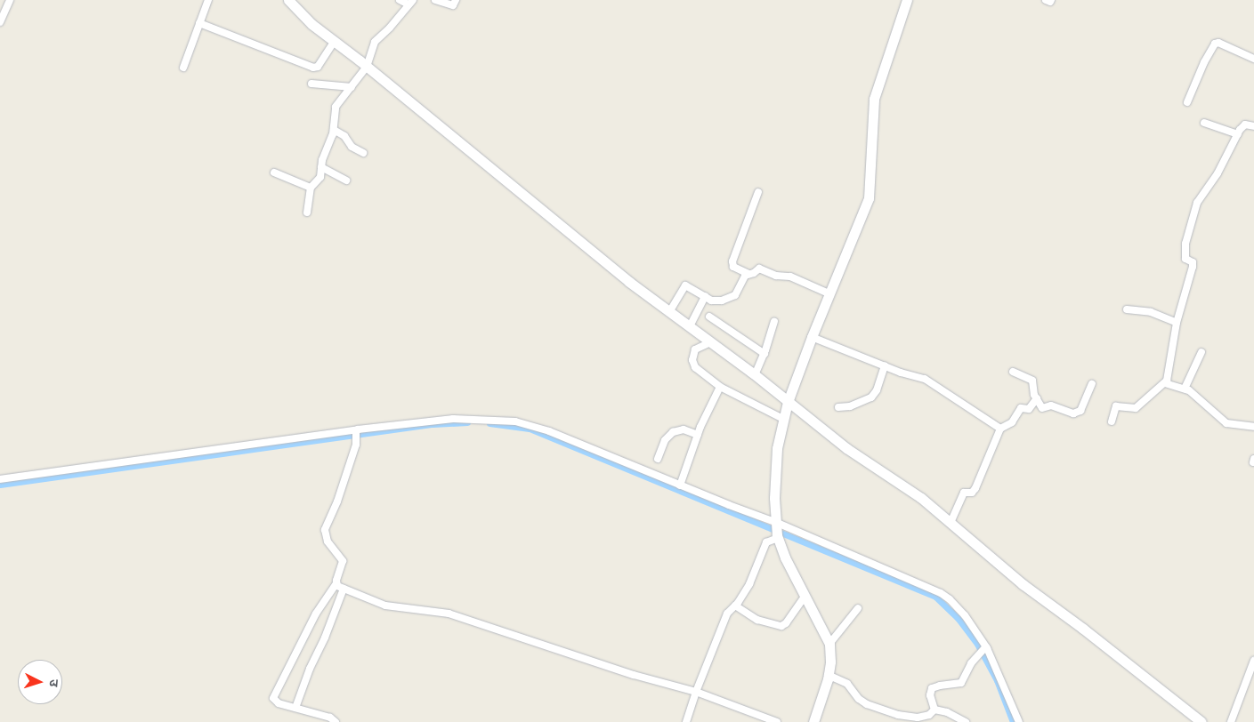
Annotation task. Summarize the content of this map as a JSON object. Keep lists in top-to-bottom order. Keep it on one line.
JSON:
{"north":"right"}
